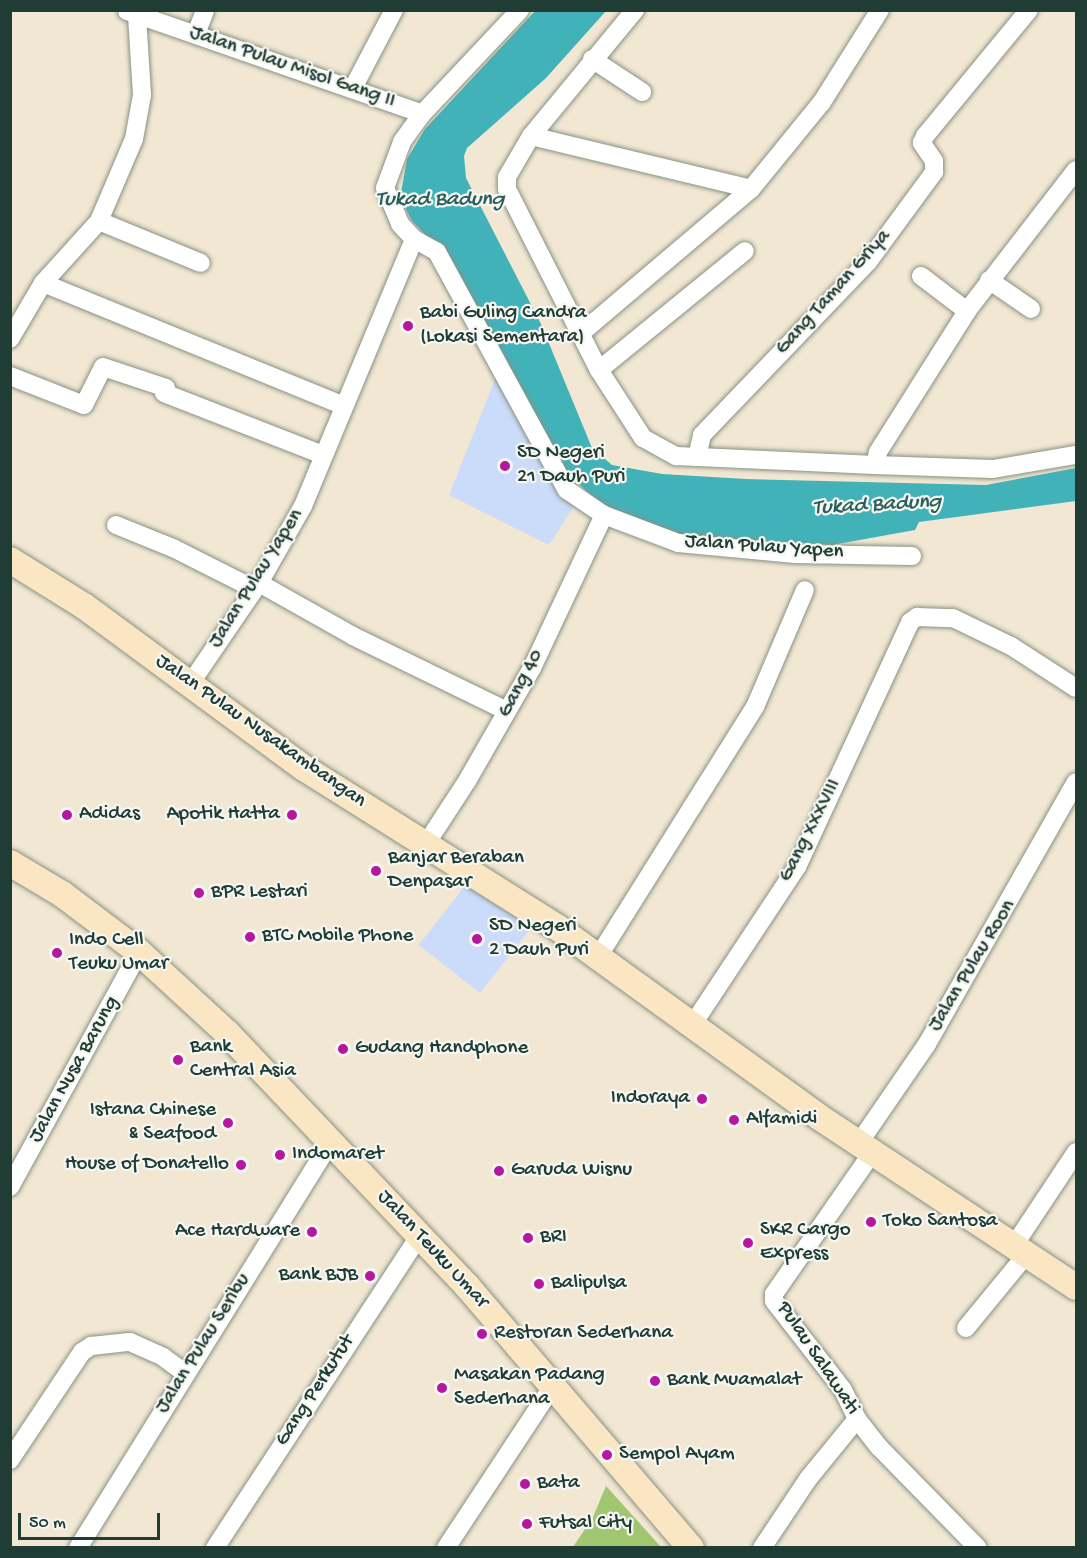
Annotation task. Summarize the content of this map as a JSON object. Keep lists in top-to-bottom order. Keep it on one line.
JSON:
{"streets":{"street":["Jalan Pulau Misol Gang II","Gang Taman Griya","Jalan Pulau Yapen","Gang 40","Jalan Pulau Nusakambangan","Gang XXXVIII","Jalan Pulau Roon","Jalan Nusa Barung","Jalan Teuku Umar","Jalan Pulau Seribu","Pulau Salawati","Gang Perkutut"]},"crossings":[["Jalan Pulau Misol Gang II","Jalan Pulau Yapen"],["Jalan Pulau Yapen","Gang 40"],["Jalan Pulau Yapen","Jalan Pulau Nusakambangan"],["Gang 40","Jalan Pulau Nusakambangan"],["Jalan Pulau Nusakambangan","Gang XXXVIII"],["Jalan Pulau Nusakambangan","Jalan Pulau Roon"],["Jalan Pulau Nusakambangan","Pulau Salawati"],["Jalan Pulau Roon","Pulau Salawati"],["Jalan Nusa Barung","Jalan Teuku Umar"],["Jalan Teuku Umar","Jalan Pulau Seribu"],["Jalan Teuku Umar","Gang Perkutut"]],"water":["Tukad Badung"],"places":["Babi Guling Candra (Lokasi Sementara)","SD Negeri 21 Dauh Puri","Adidas","Apotik Hatta","Banjar Beraban Denpasar","BPR Lestari","BTC Mobile Phone","SD Negeri 2 Dauh Puri","Indo Cell Teuku Umar","Gudang Handphone","Bank Central Asia","Indoraya","Alfamidi","Istana Chinese & Seafood","Indomaret","House of Donatello","Garuda Wisnu","Toko Santosa","Ace Hardware","BRI","SKR Cargo Express","Bank BJB","Balipulsa","Restoran Sederhana","Bank Muamalat","Masakan Padang Sederhana","Sempol Ayam","Bata","Futsal City"],"scale_bar":"50 m"}
